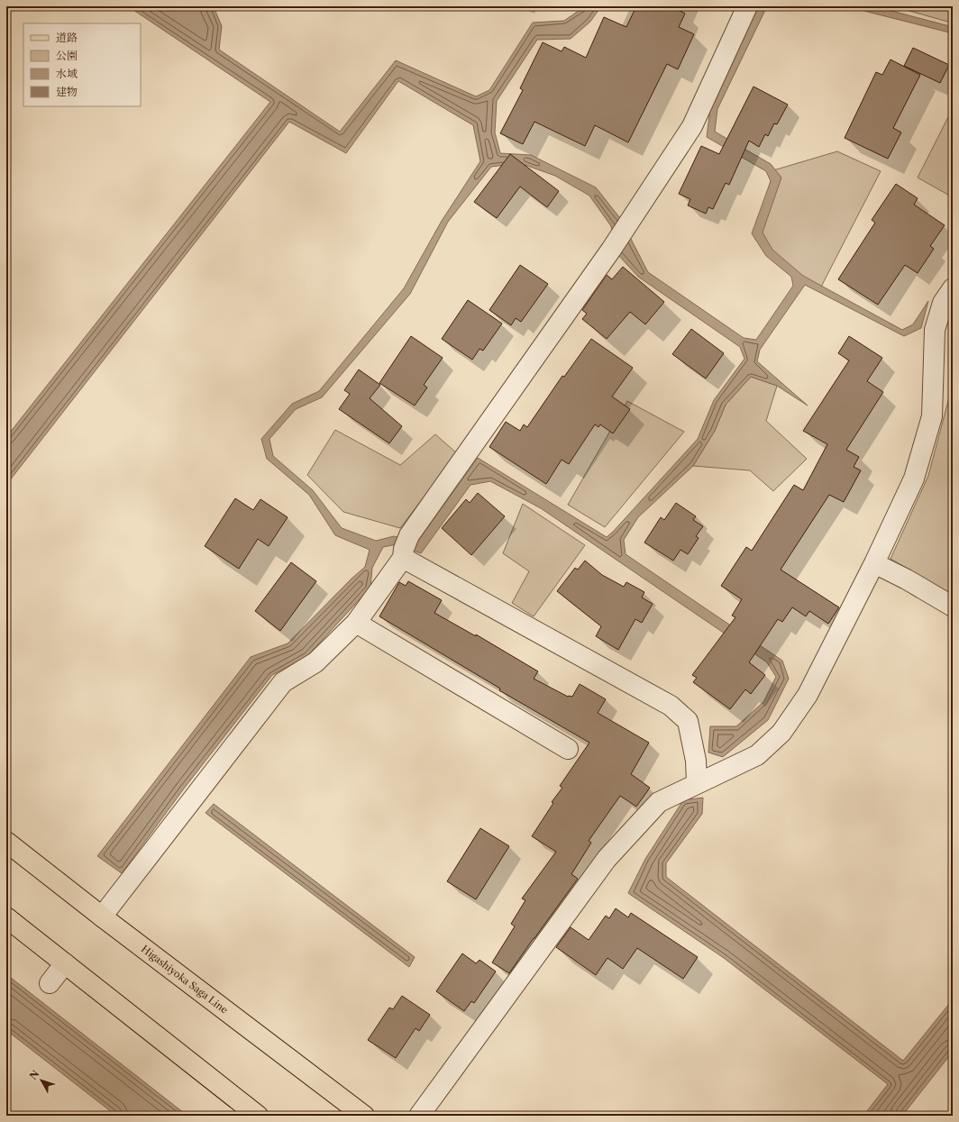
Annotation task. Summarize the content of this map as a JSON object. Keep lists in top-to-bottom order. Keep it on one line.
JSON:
{"streets":{"main road":["Higashiyoka Saga Line"]},"legend":["道路","公園","水域","建物"],"north":"top left"}
